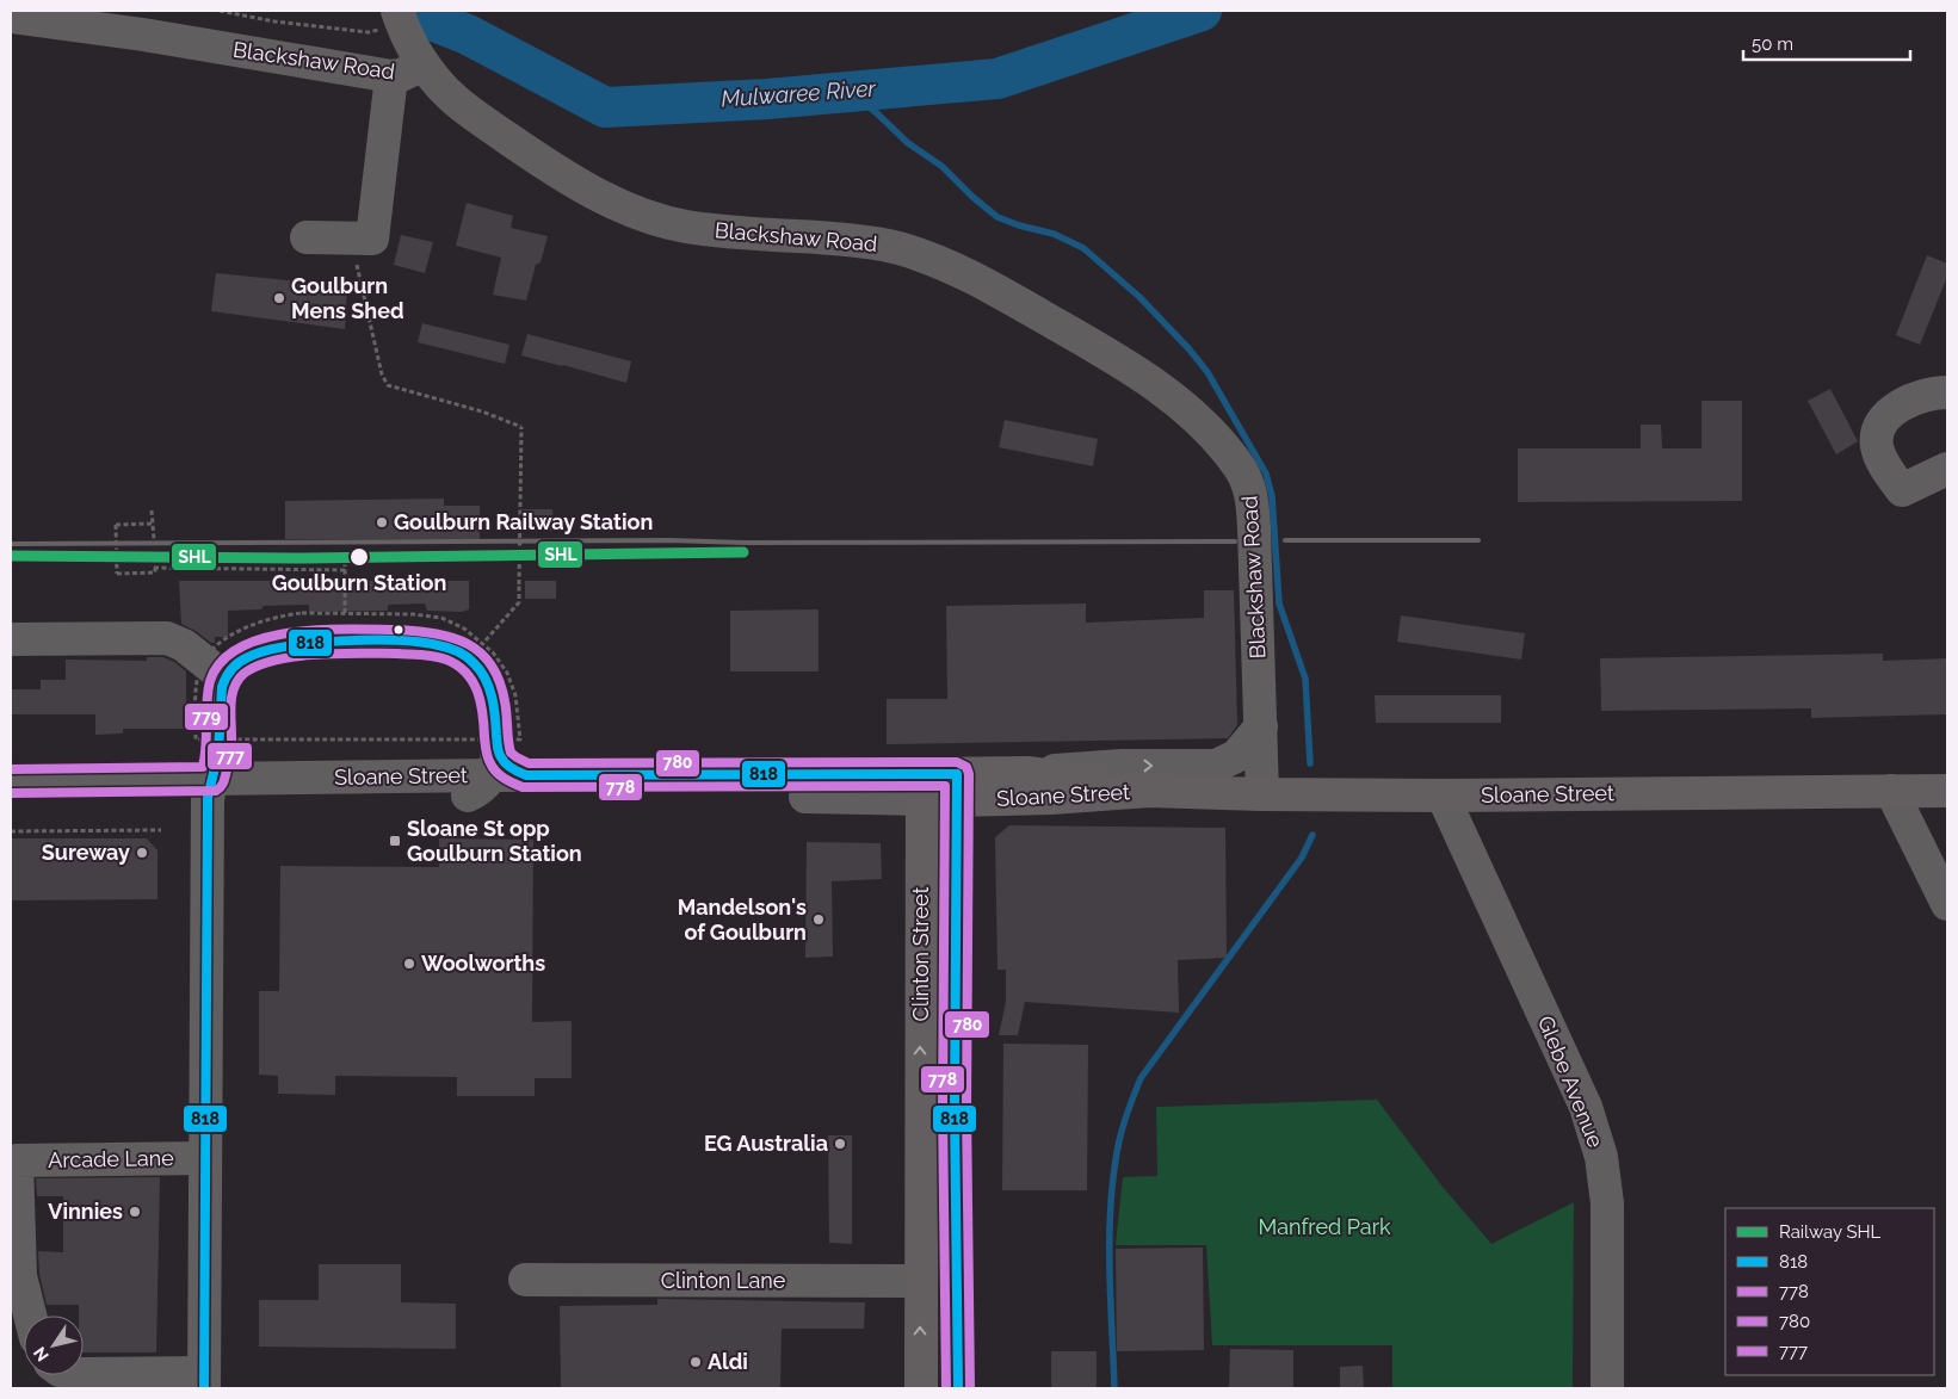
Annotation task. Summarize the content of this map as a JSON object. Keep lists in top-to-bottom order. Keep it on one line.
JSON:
{"streets":{"main road":["Sloane Street","Clinton Street"],"street":["Blackshaw Road","Glebe Avenue","Arcade Lane","Clinton Lane"]},"crossings":[["Blackshaw Road","Sloane Street"],["Sloane Street","Clinton Street"],["Sloane Street","Glebe Avenue"],["Clinton Street","Clinton Lane"]],"water":["Mulwaree River"],"parks":["Manfred Park"],"places":{"other":["Goulburn Mens Shed","Goulburn Railway Station","Goulburn Station","Sureway","Mandelson's of Goulburn","Woolworths","EG Australia","Vinnies","Aldi"],"transit":["Sloane St opp Goulburn Station"]},"lines":["rail line SHL","transit line 780","transit line 779","transit line 818","transit line 778","transit line 777"],"legend":["Railway SHL","818","778","780","777"],"scale_bar":"50 m","north":"bottom left"}
